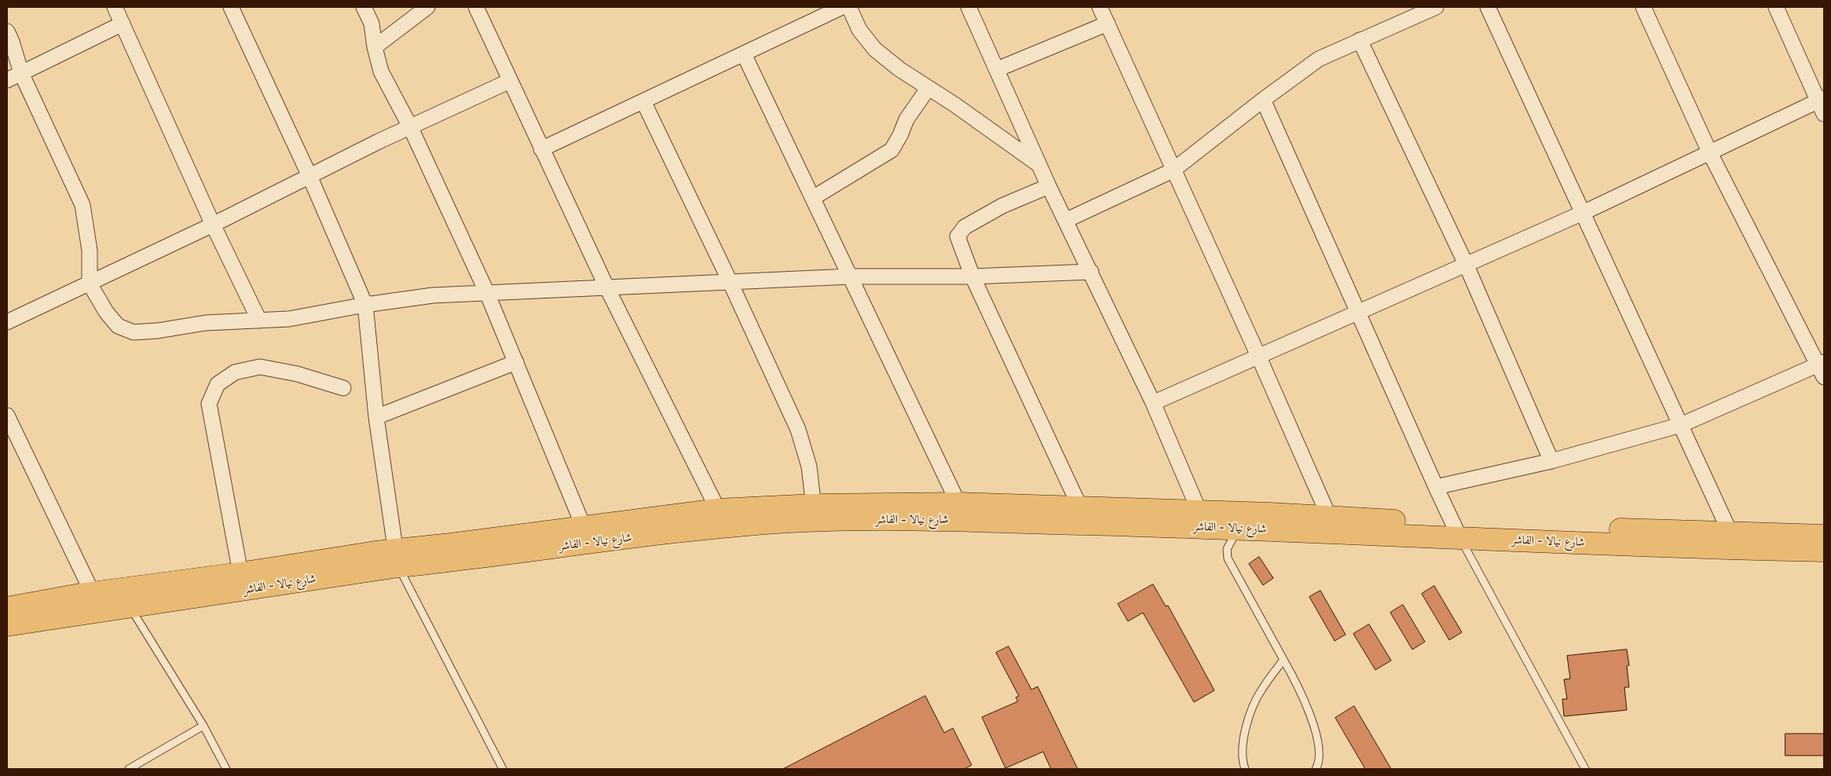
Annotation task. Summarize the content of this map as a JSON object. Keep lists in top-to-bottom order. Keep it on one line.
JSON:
{"streets":{"highway":["شارع نيالا - الفاشر"]}}
